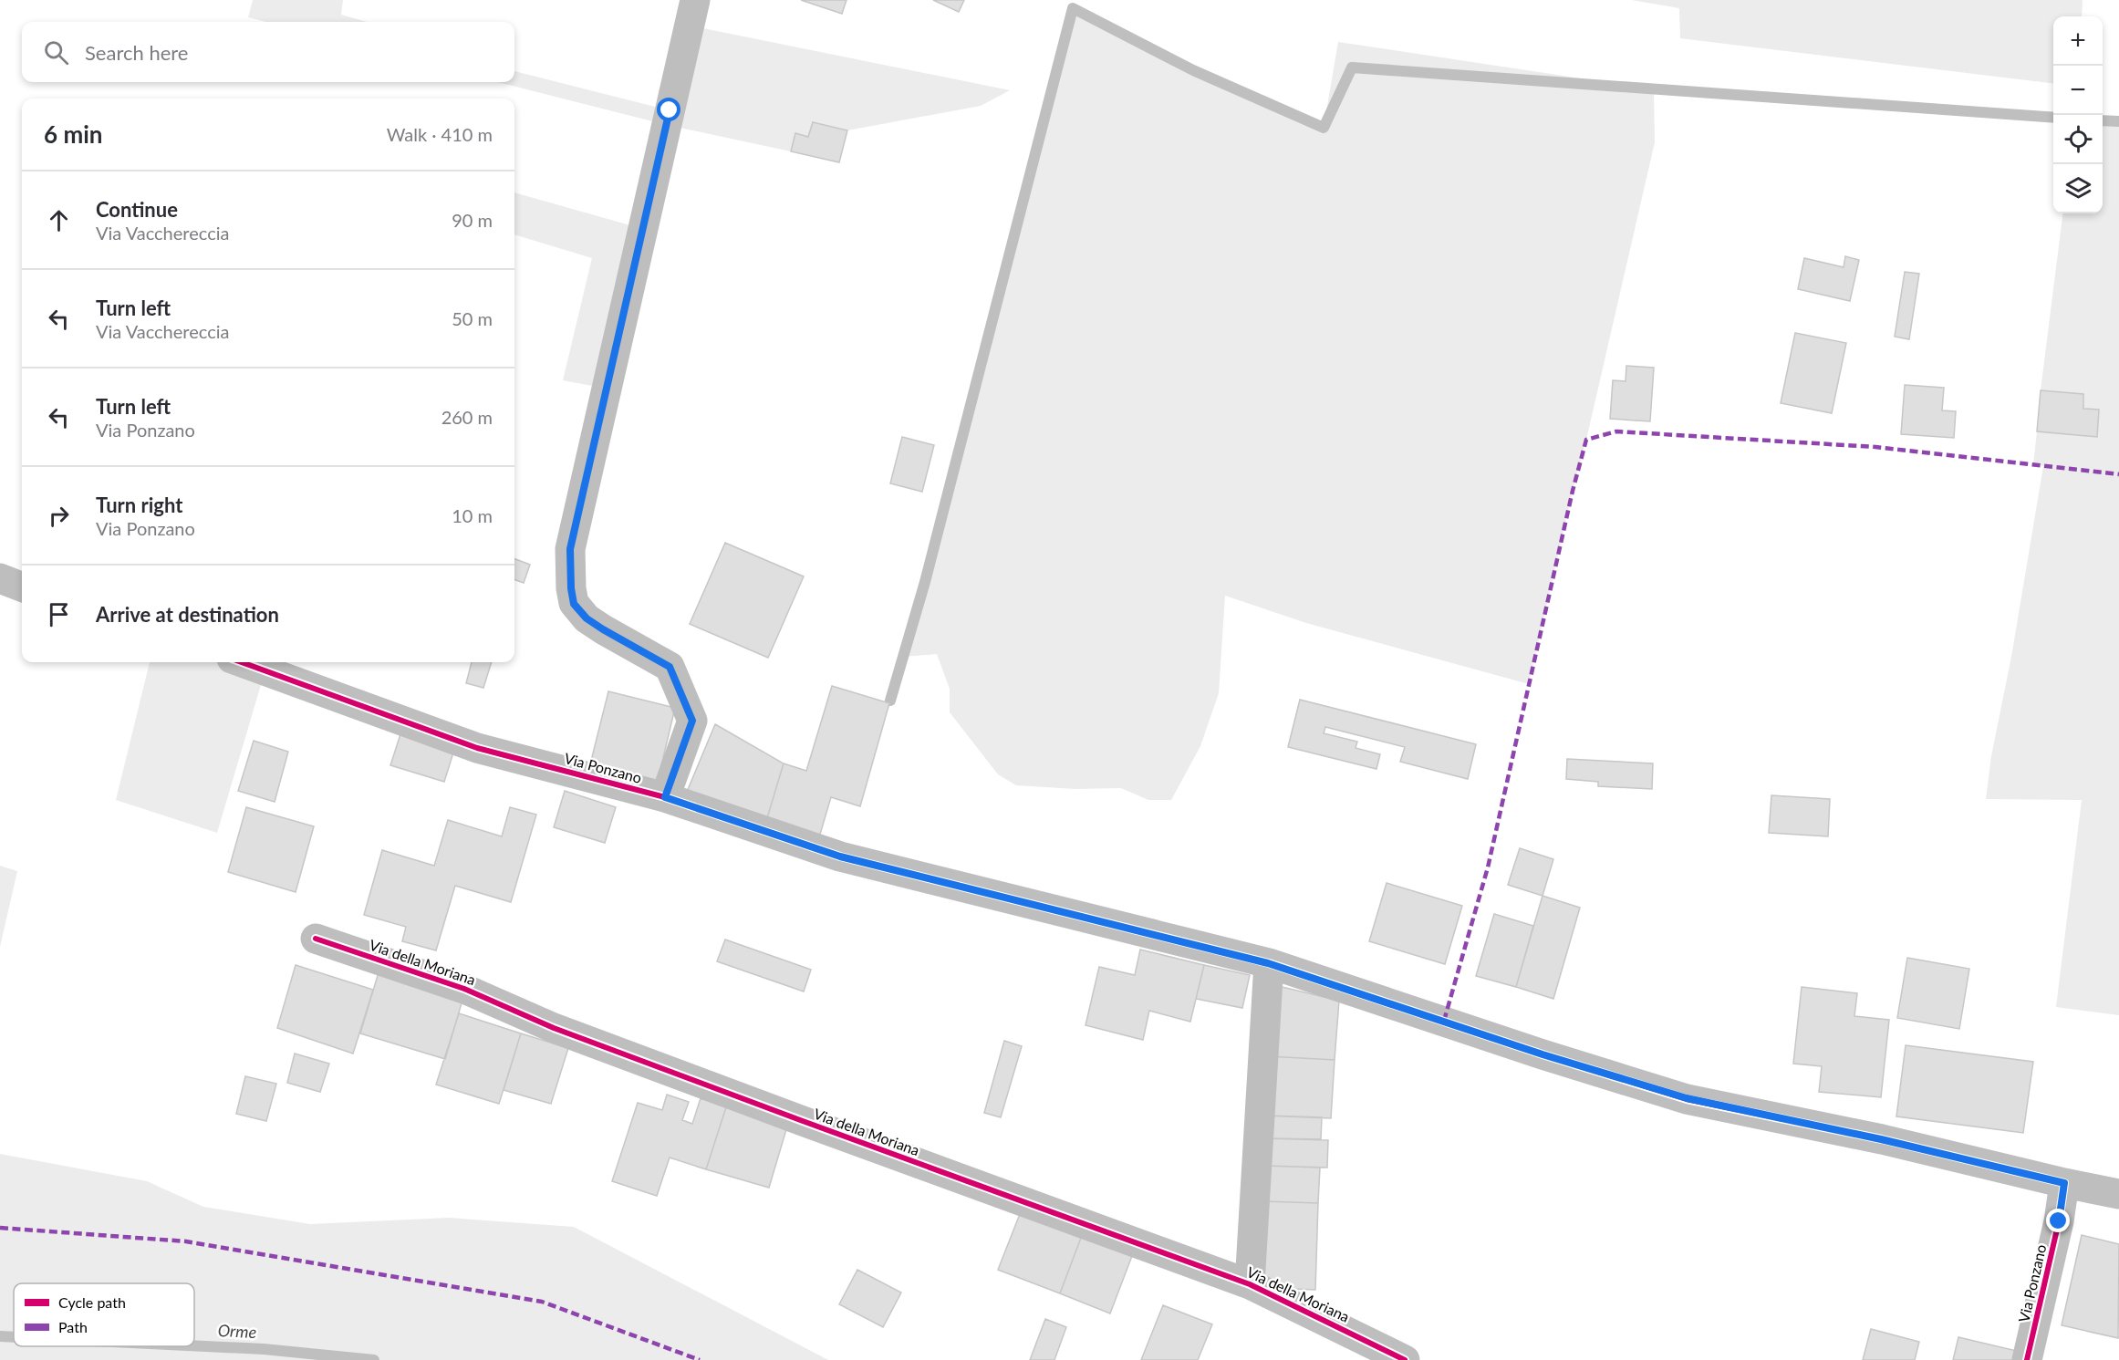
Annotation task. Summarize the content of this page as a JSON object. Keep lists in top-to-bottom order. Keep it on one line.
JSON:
{"streets":{"street":["Via Ponzano","Via della Moriana"]},"crossings":[["Via Ponzano","Via della Moriana"]],"water":["Orme"],"legend":["Cycle path","Path"],"page":{"map_buttons":["+","−"],"search":"Search here","heading":["6 min","Walk · 410 m"],"list":[["Continue","Via Vacchereccia","90 m"],["Turn left","Via Vacchereccia","50 m"],["Turn left","Via Ponzano","260 m"],["Turn right","Via Ponzano","10 m"],"Arrive at destination"]}}
